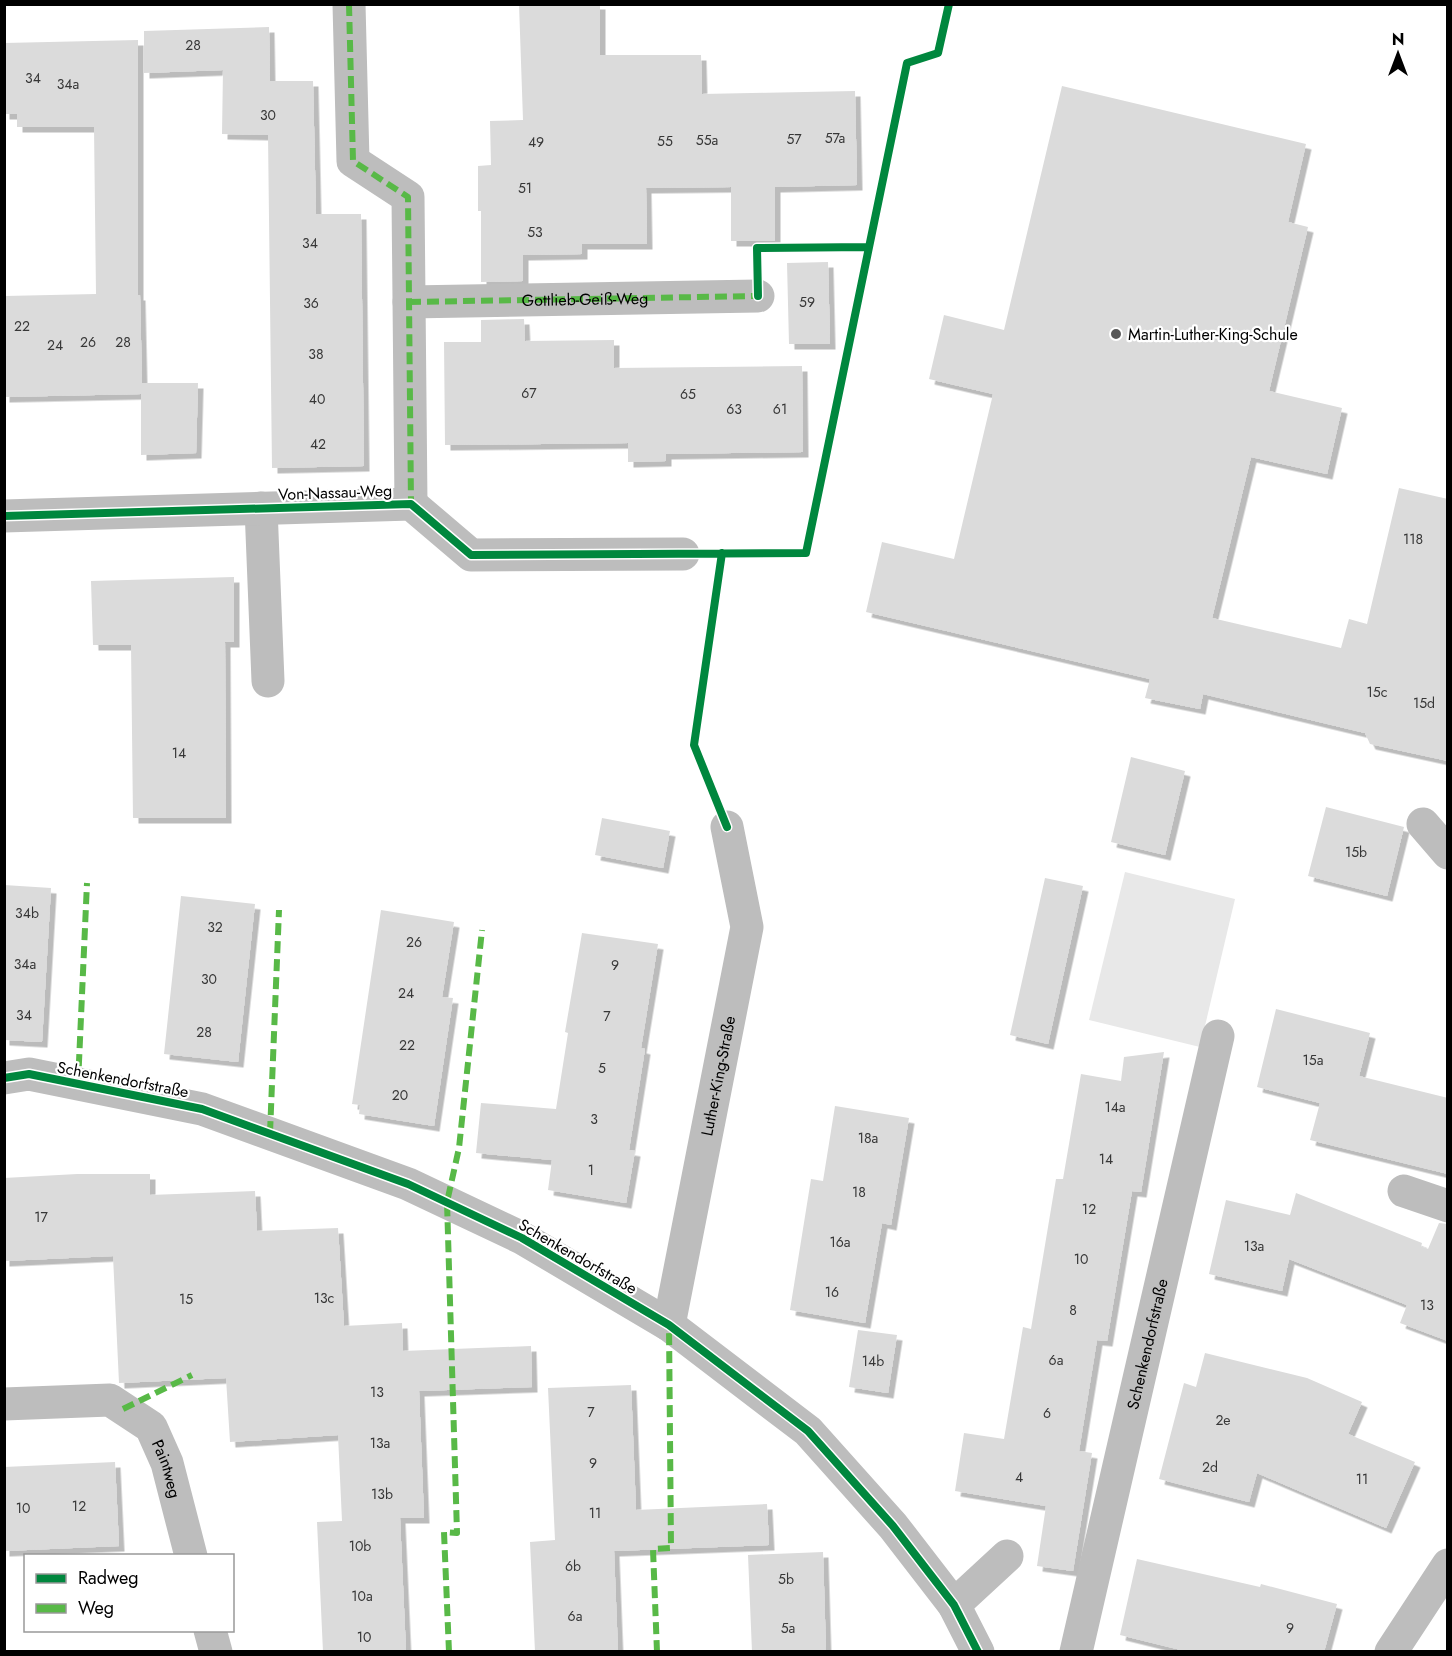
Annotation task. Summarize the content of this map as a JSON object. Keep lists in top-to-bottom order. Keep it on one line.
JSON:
{"streets":{"street":["Gottlieb-Geiß-Weg","Von-Nassau-Weg","Luther-King-Straße","Schenkendorfstraße","Paintweg"]},"crossings":[["Luther-King-Straße","Schenkendorfstraße"]],"places":["Martin-Luther-King-Schule"],"house_numbers":["28","34","34a","30","57a","57","55a","55","49","51","53","34","59","36","22","26","28","24","38","67","65","40","63","61","42","118","15c","15d","14","15b","34b","32","26","34a","9","30","24","34","7","28","22","15a","5","20","14a","3","18a","14","1","18","12","17","16a","13a","10","16","13c","15","13","8","6a","14b","13","7","6","2e","13a","9","2d","4","11","13b","12","10","11","10b","6b","5b","10a","6a","5a","9","10"],"legend":["Radweg","Weg"],"north":"top"}
